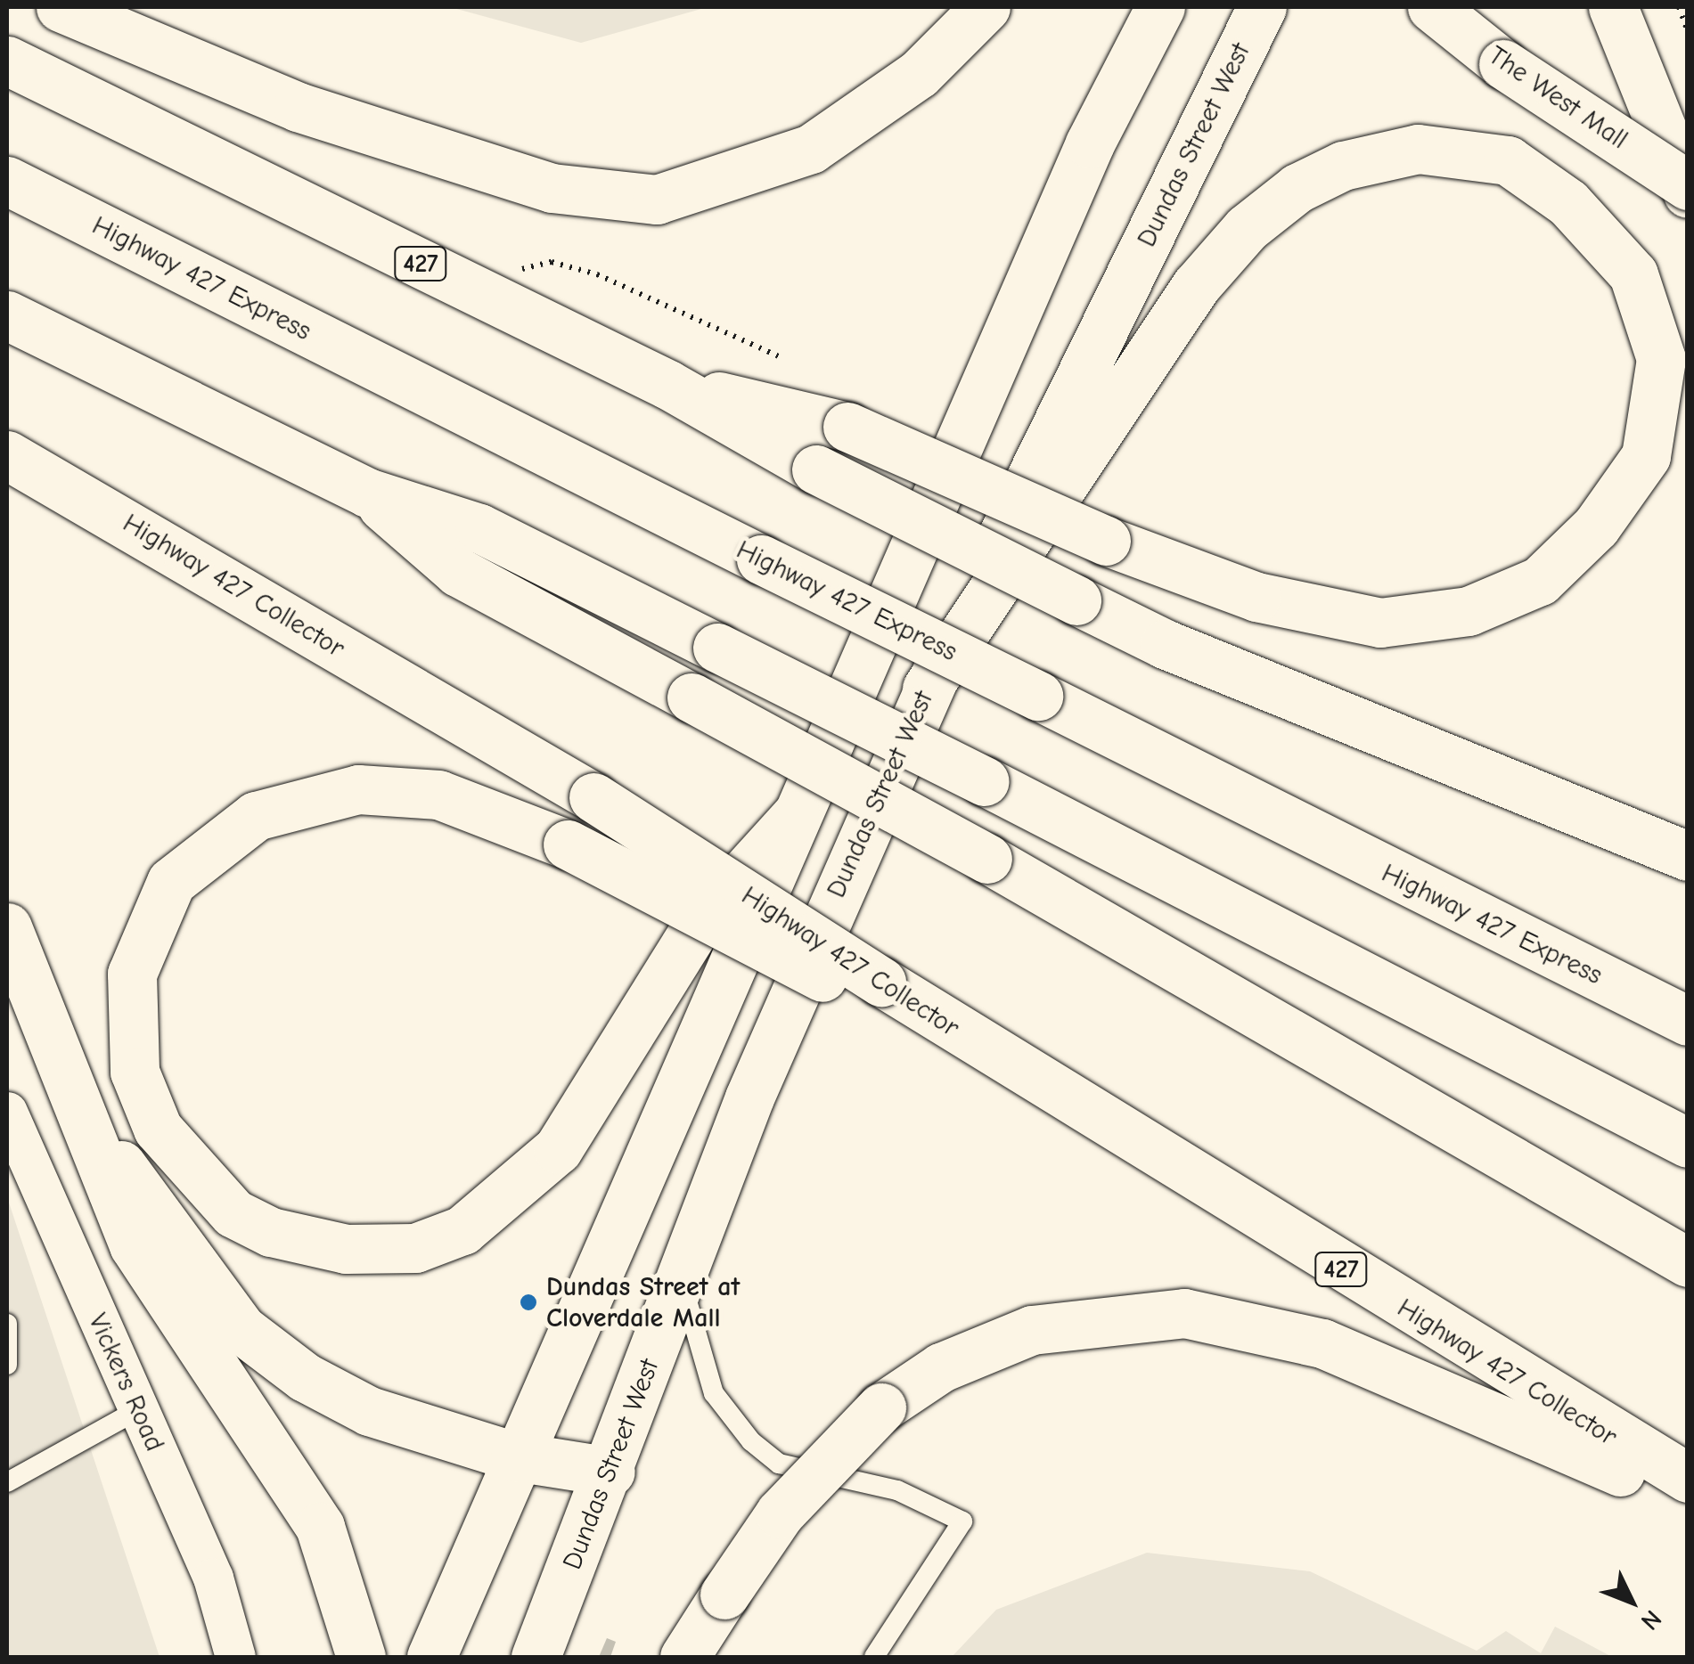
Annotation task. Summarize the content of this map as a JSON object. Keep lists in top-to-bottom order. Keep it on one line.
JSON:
{"streets":{"main road":["The West Mall","Dundas Street West","427","Highway 427 Express","Highway 427 Collector"],"street":["Vickers Road"]},"places":["Dundas Street at Cloverdale Mall"],"north":"bottom right"}
